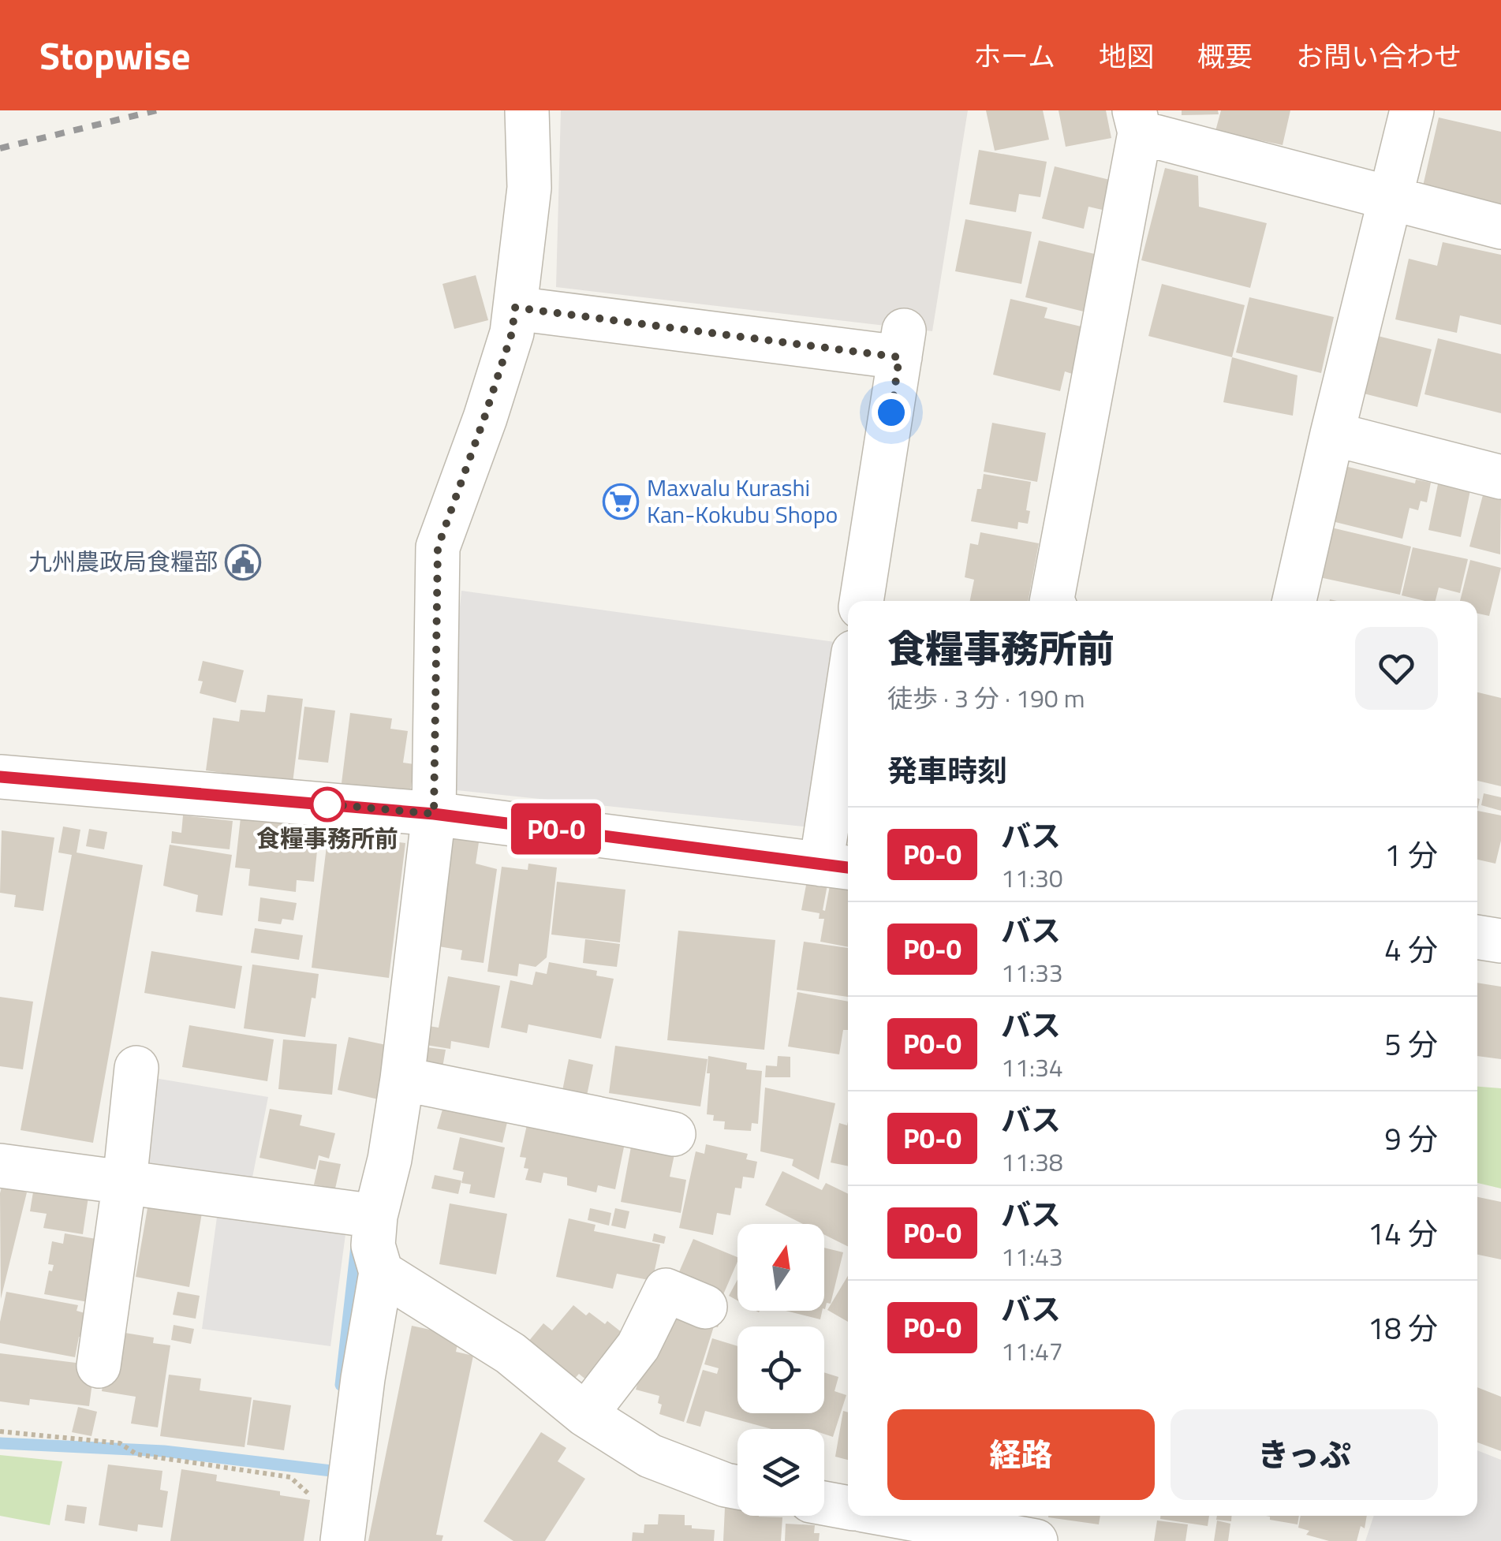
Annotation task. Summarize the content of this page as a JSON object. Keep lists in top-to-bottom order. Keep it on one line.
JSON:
{"places":{"supermarket":["Maxvalu Kurashi Kan-Kokubu Shopo"],"public building":["九州農政局食糧部"],"other":["食糧事務所前"]},"lines":["bus line P0-0"],"north":"top","page":{"header":"Stopwise","nav":["ホーム","地図","概要","お問い合わせ"],"on_map":"P0-0","heading":[["食糧事務所前","徒歩 · 3 分 · 190 m"],"発車時刻"],"list":[{"mark":"P0-0","name":"バス","note":"11:30","value":"1 分"},{"mark":"P0-0","name":"バス","note":"11:33","value":"4 分"},{"mark":"P0-0","name":"バス","note":"11:34","value":"5 分"},{"mark":"P0-0","name":"バス","note":"11:38","value":"9 分"},{"mark":"P0-0","name":"バス","note":"11:43","value":"14 分"},{"mark":"P0-0","name":"バス","note":"11:47","value":"18 分"}],"buttons":["経路","きっぷ"]}}
